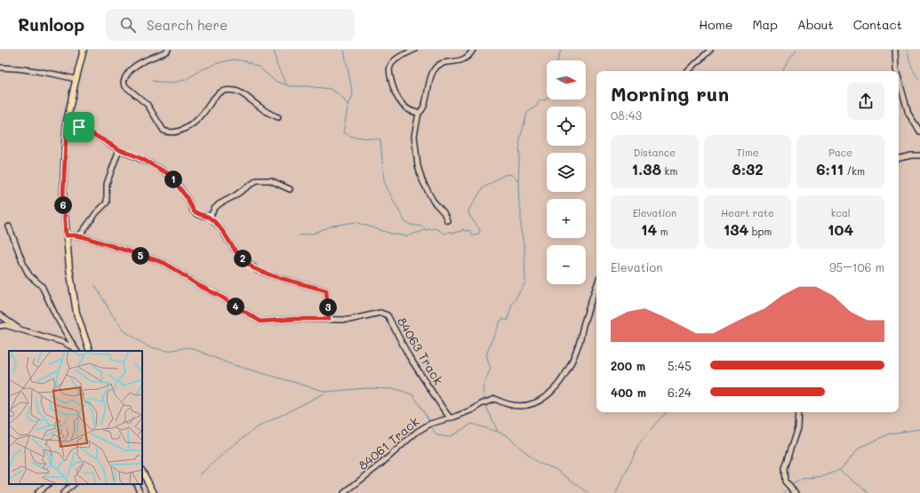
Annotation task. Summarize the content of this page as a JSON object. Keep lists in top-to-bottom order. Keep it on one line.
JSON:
{"streets":{"street":["84063 Track","84061 Track"]},"crossings":[["84063 Track","84061 Track"]],"north":"right","page":{"header":"Runloop","search":"Search here","nav":["Home","Map","About","Contact"],"map_buttons":["+","−"],"heading":["Morning run","08:43"],"stats":[["Distance","1.38 km"],["Time","8:32"],["Pace","6:11 /km"],["Elevation","14 m"],["Heart rate","134 bpm"],["kcal","104"]],"pins":["1","6","5","2","4","3"],"chart":["Elevation","95–106 m"],"list":[{"name":"200 m","note":"5:45"},{"name":"400 m","note":"6:24"}]}}
